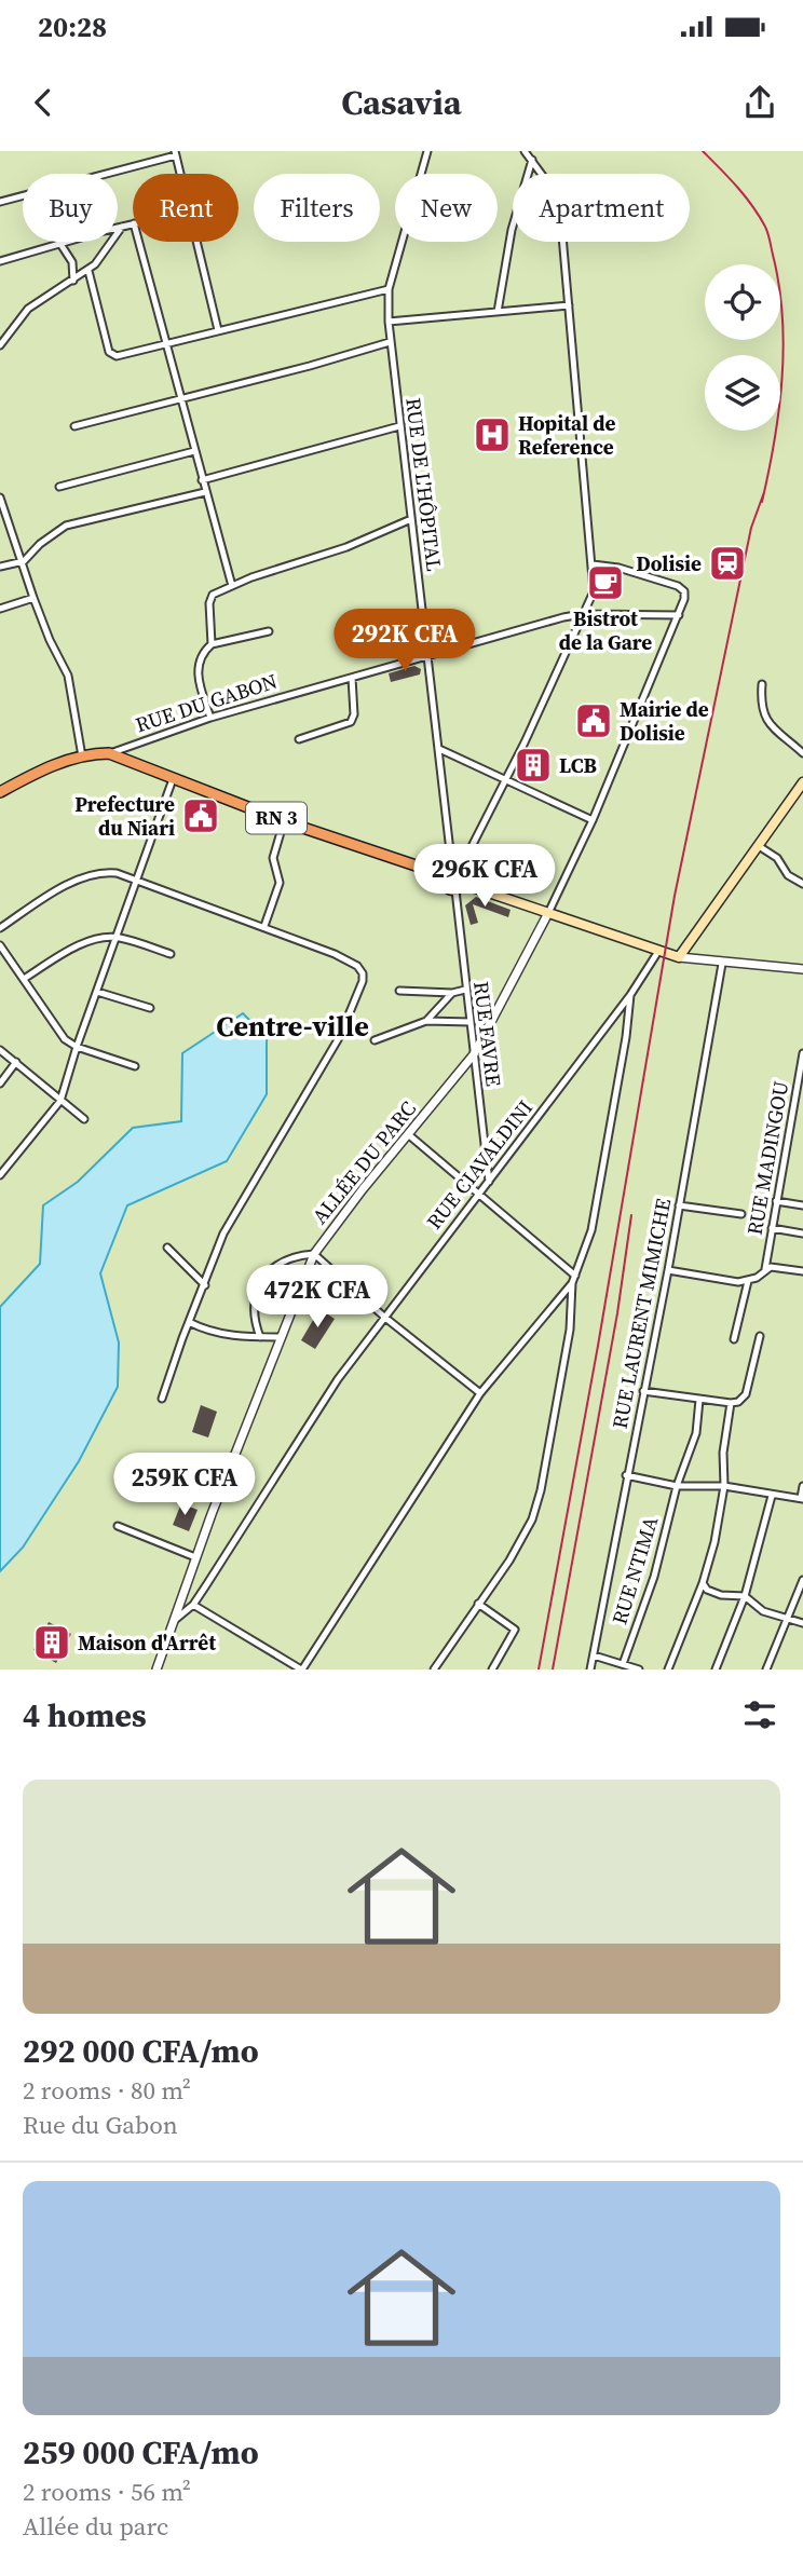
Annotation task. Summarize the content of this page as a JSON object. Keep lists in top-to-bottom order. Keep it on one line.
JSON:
{"streets":{"highway":["RUE DU GABON","RN 3"],"street":["RUE DE L'HÔPITAL","RUE FAVRE","RUE MADINGOU","ALLÉE DU PARC","RUE CIAVALDINI","RUE LAURENT MIMICHE","RUE NTIMA"]},"crossings":[["RUE DE L'HÔPITAL","RUE DU GABON"],["RUE DE L'HÔPITAL","RN 3"],["RUE DU GABON","RN 3"],["RUE FAVRE","ALLÉE DU PARC"],["RUE FAVRE","RUE CIAVALDINI"],["ALLÉE DU PARC","RUE CIAVALDINI"]],"districts":["Centre-ville"],"places":{"hospital":["Hopital de Reference"],"station":["Dolisie"],"cafe":["Bistrot de la Gare"],"public building":["Mairie de Dolisie","Prefecture du Niari"],"building":["LCB","Maison d'Arrêt"]},"page":{"status":"20:28","header":"Casavia","chip":["Buy","Rent","Filters","New","Apartment"],"price":["292K CFA","296K CFA","472K CFA","259K CFA"],"heading":"4 homes","list":[{"name":"292 000 CFA/mo","note":"2 rooms · 80 m² · Rue du Gabon"},{"name":"259 000 CFA/mo","note":"2 rooms · 56 m² · Allée du parc"}]}}
